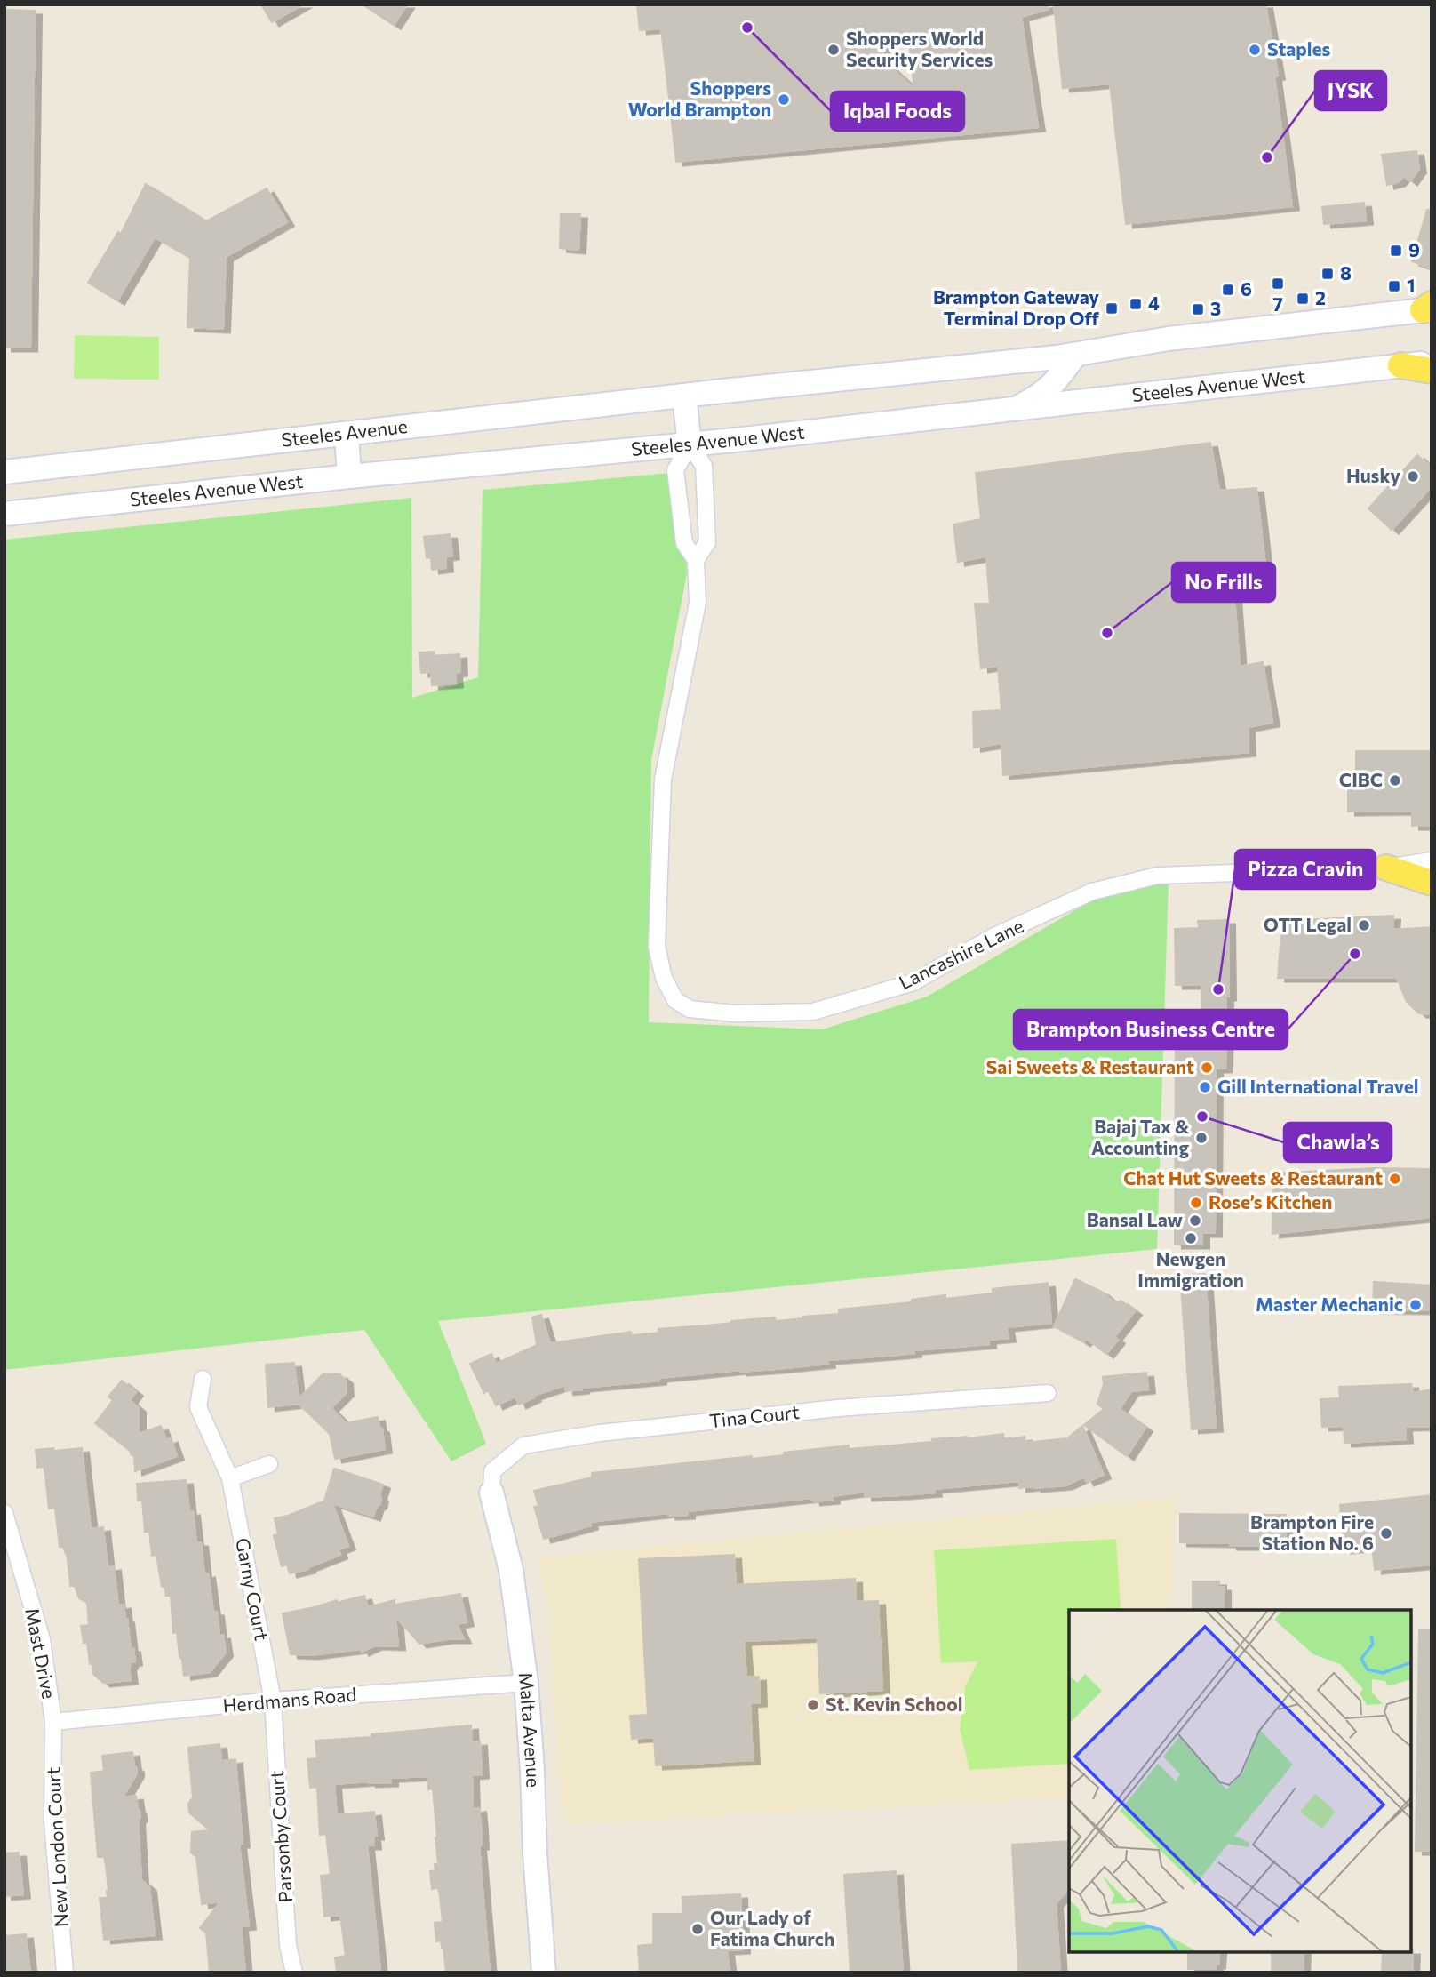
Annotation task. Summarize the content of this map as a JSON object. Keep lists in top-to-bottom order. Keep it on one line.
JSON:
{"streets":{"main road":["Steeles Avenue West","Steeles Avenue","Malta Avenue"],"street":["Lancashire Lane","Tina Court","Garny Court","Mast Drive","Herdmans Road","Parsonby Court","New London Court"]},"crossings":[["Steeles Avenue West","Lancashire Lane"],["Tina Court","Malta Avenue"],["Garny Court","Herdmans Road"],["Garny Court","Parsonby Court"],["Mast Drive","Herdmans Road"],["Mast Drive","New London Court"],["Herdmans Road","Malta Avenue"],["Herdmans Road","Parsonby Court"],["Herdmans Road","New London Court"]],"places":{"other":["Iqbal Foods","Shoppers World Security Services","Staples","Shoppers World Brampton","JYSK","Husky","No Frills","CIBC","OTT Legal","Brampton Business Centre","Pizza Cravin","Sai Sweets & Restaurant","Gill International Travel","Chawla’s","Bajaj Tax & Accounting","Chat Hut Sweets & Restaurant","Rose’s Kitchen","Bansal Law","Newgen Immigration","Master Mechanic","Brampton Fire Station No. 6","St. Kevin School","Our Lady of Fatima Church"],"transit":["9","8","7","1","6","2","4","Brampton Gateway Terminal Drop Off","3"]}}
